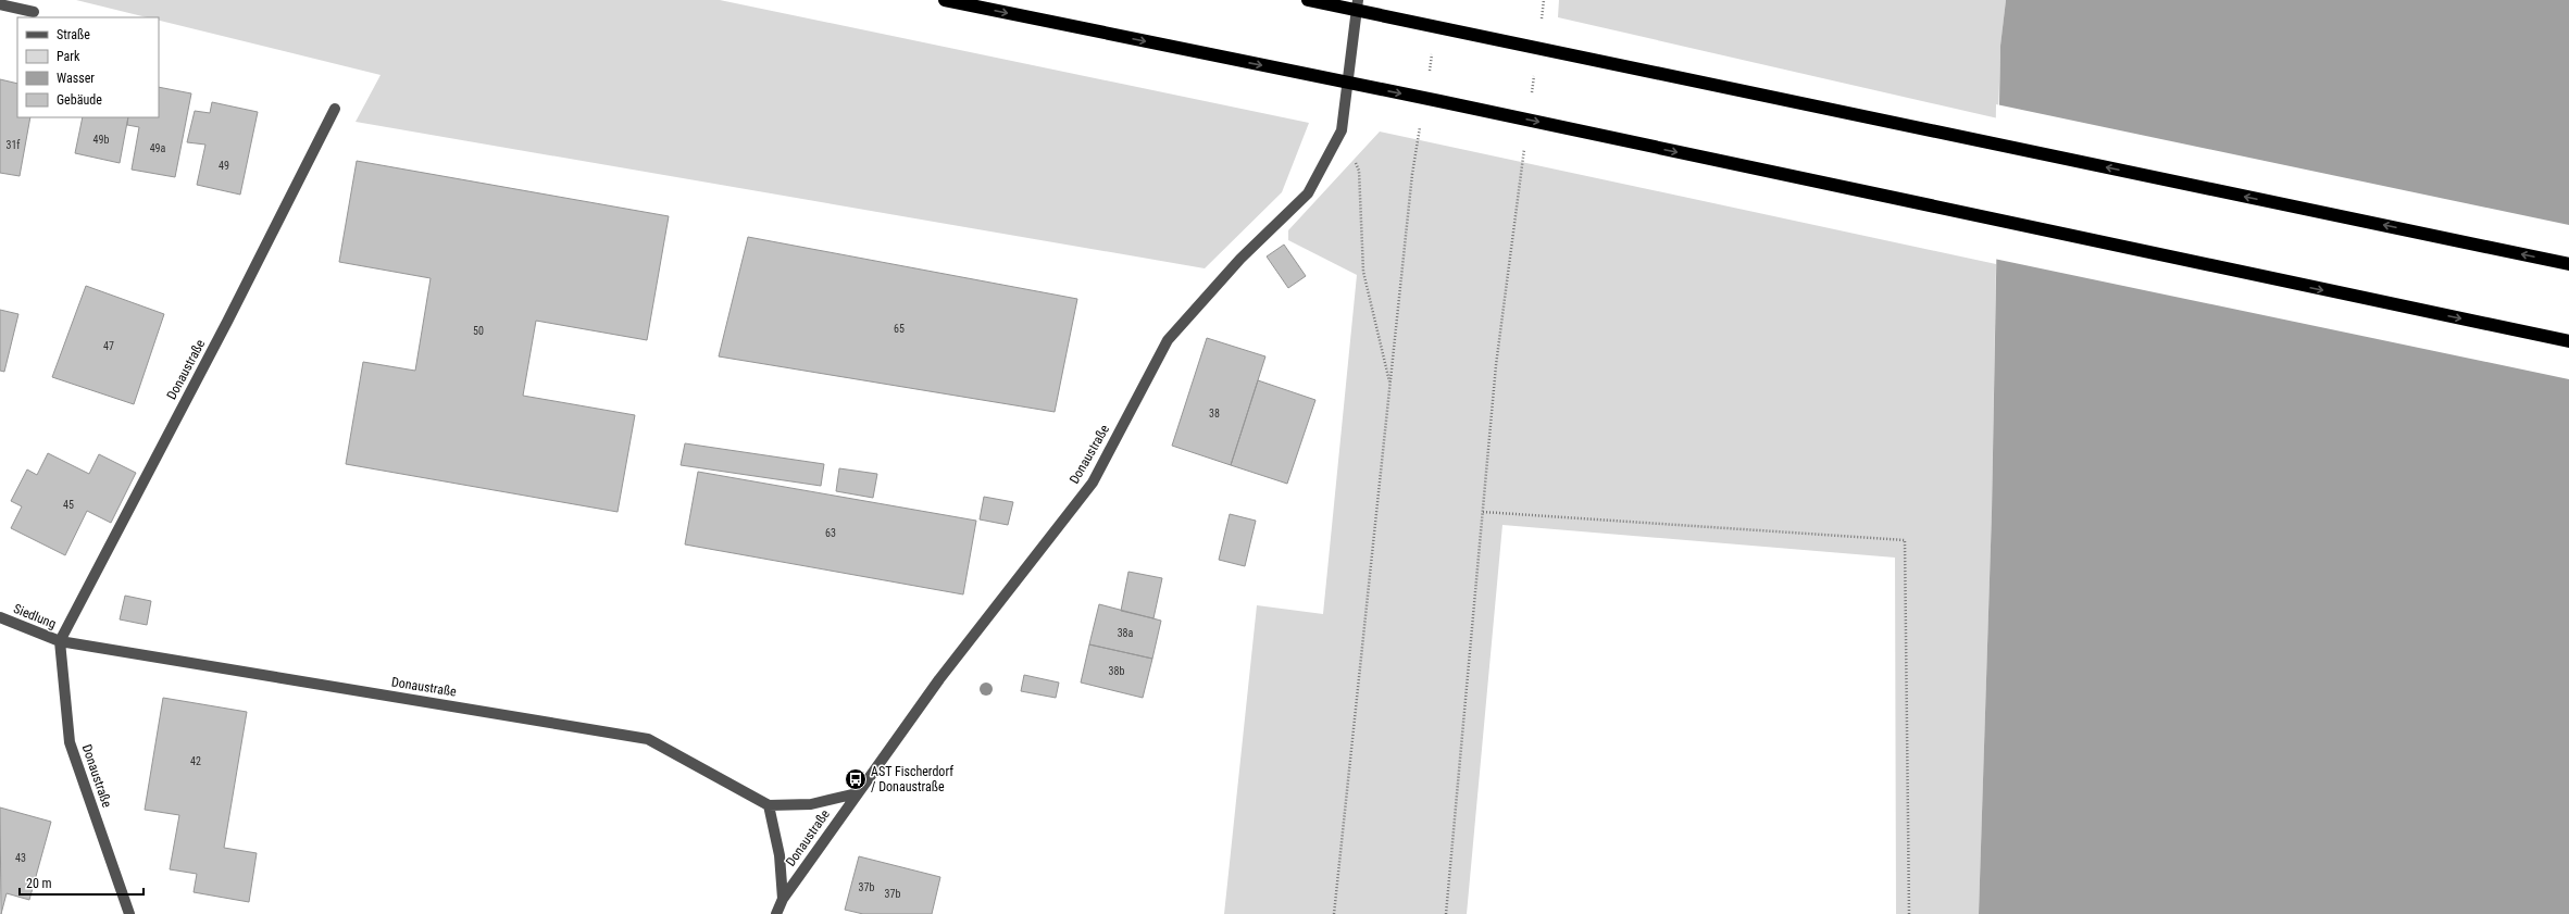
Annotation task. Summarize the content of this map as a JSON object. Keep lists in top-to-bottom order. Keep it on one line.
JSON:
{"streets":{"street":["Donaustraße","Siedlung"]},"crossings":[["Donaustraße","Siedlung"]],"places":{"bus stop":["AST Fischerdorf / Donaustraße"]},"house_numbers":["49b","31f","49a","49","65","50","47","38","45","63","38a","38b","42","43","37b","37b"],"legend":["Straße","Park","Wasser","Gebäude"],"scale_bar":"20 m"}
